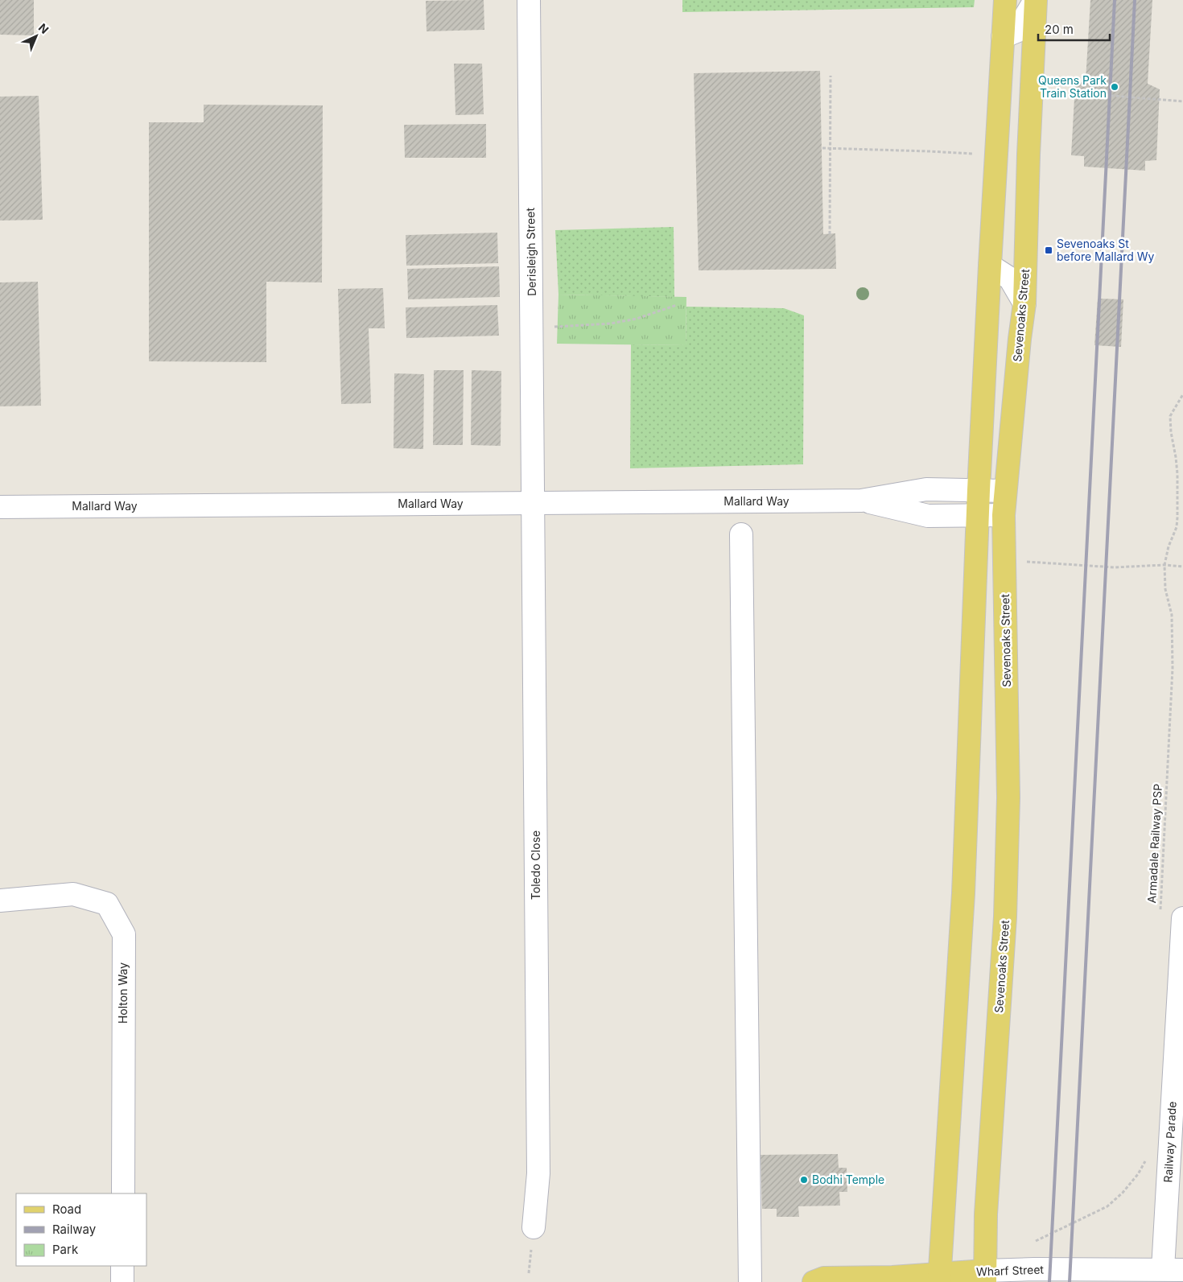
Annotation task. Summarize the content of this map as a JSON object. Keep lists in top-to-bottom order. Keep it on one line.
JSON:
{"streets":{"main road":["Sevenoaks Street","Wharf Street"],"street":["Derisleigh Street","Mallard Way","Toledo Close","Holton Way","Railway Parade"],"path":["Armadale Railway PSP"]},"crossings":[["Derisleigh Street","Mallard Way"],["Derisleigh Street","Toledo Close"],["Sevenoaks Street","Mallard Way"],["Sevenoaks Street","Wharf Street"],["Mallard Way","Toledo Close"],["Railway Parade","Wharf Street"]],"places":{"other":["Queens Park Train Station","Bodhi Temple"],"transit":["Sevenoaks St before Mallard Wy"]},"legend":["Road","Railway","Park"],"scale_bar":"20 m","north":"top right"}
